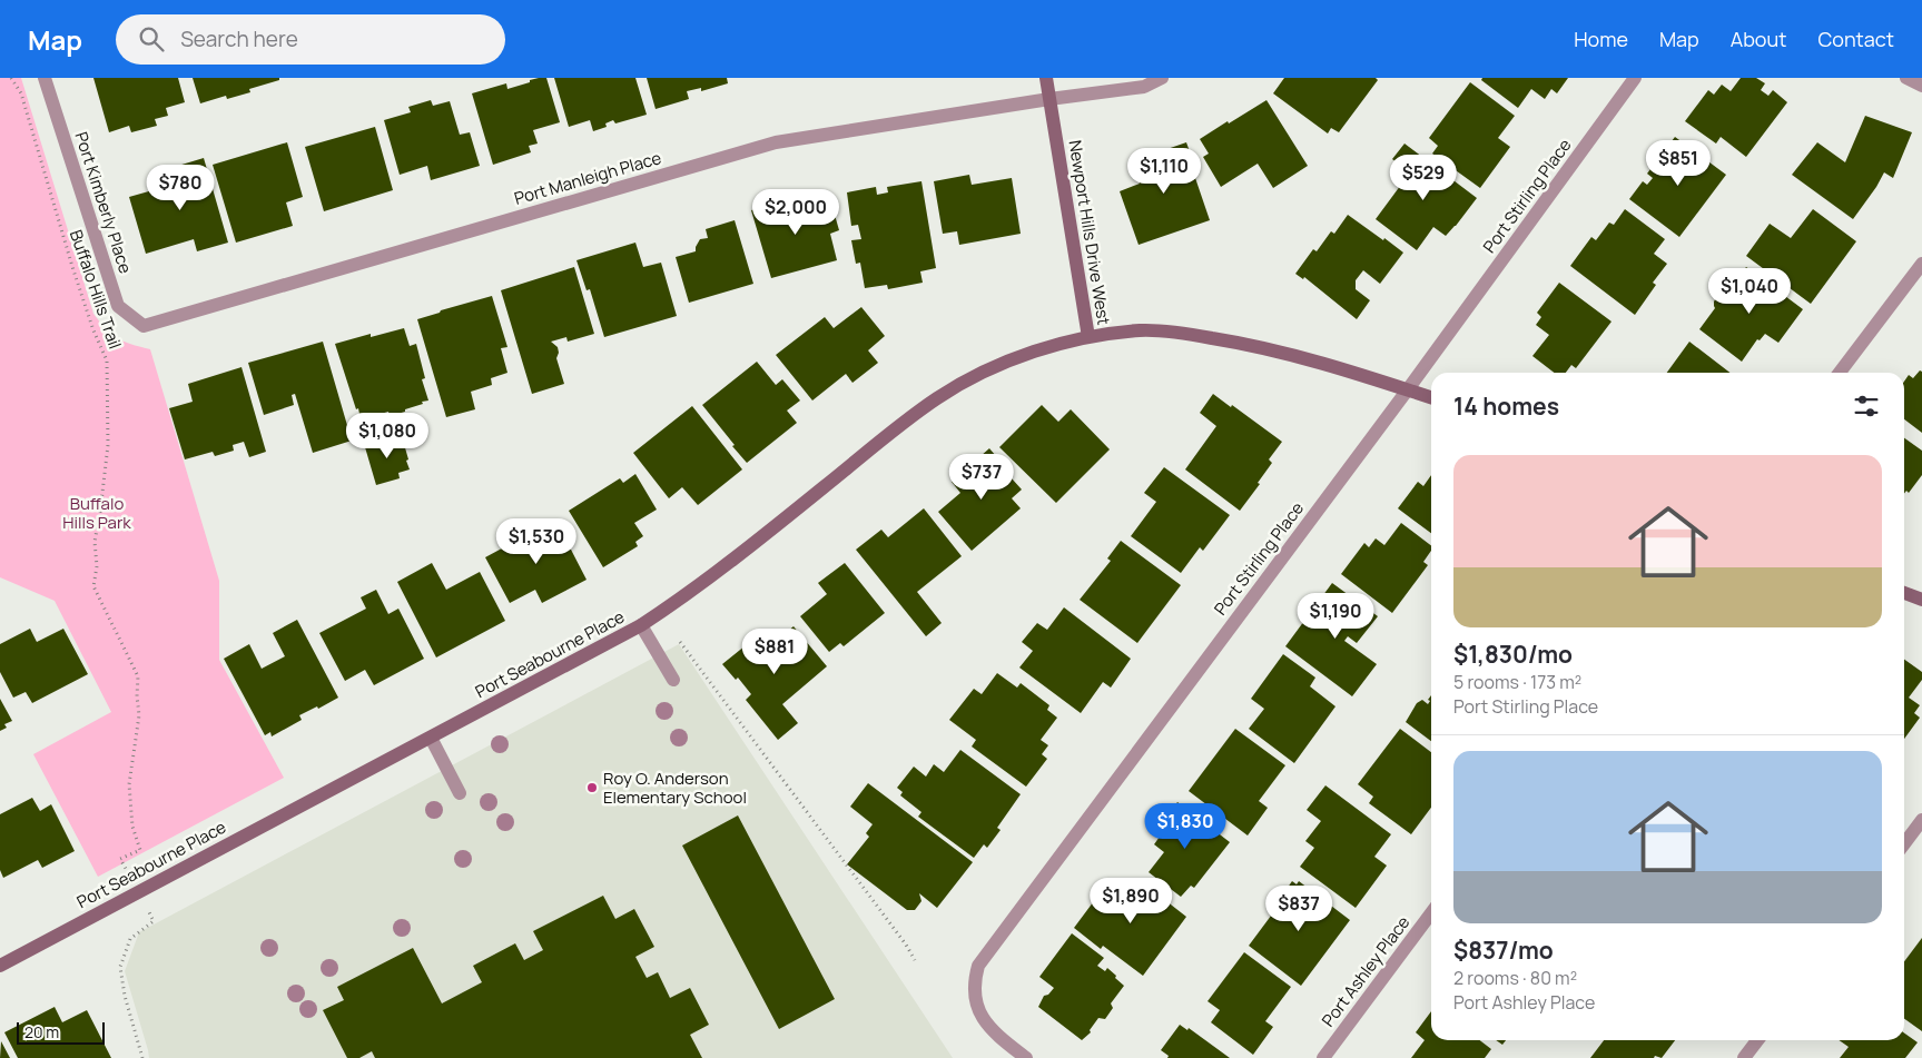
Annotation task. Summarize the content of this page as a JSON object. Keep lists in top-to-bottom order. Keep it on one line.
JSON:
{"streets":{"street":["Port Manleigh Place","Port Stirling Place","Port Kimberly Place","Newport Hills Drive West","Port Seabourne Place","Port Ashley Place"],"path":["Buffalo Hills Trail"]},"crossings":[["Port Manleigh Place","Port Kimberly Place"],["Port Manleigh Place","Newport Hills Drive West"],["Port Stirling Place","Newport Hills Drive West"],["Newport Hills Drive West","Port Seabourne Place"]],"parks":["Buffalo Hills Park"],"places":["Roy O. Anderson Elementary School"],"scale_bar":"20 m","page":{"header":"Map","search":"Search here","nav":["Home","Map","About","Contact"],"price":["$851","$1,110","$529","$780","$2,000","$1,040","$1,080","$737","$1,530","$1,190","$881","$1,830","$1,890","$837"],"heading":"14 homes","list":[{"name":"$1,830/mo","note":"5 rooms · 173 m² · Port Stirling Place"},{"name":"$837/mo","note":"2 rooms · 80 m² · Port Ashley Place"}],"scale":"20 m"}}
